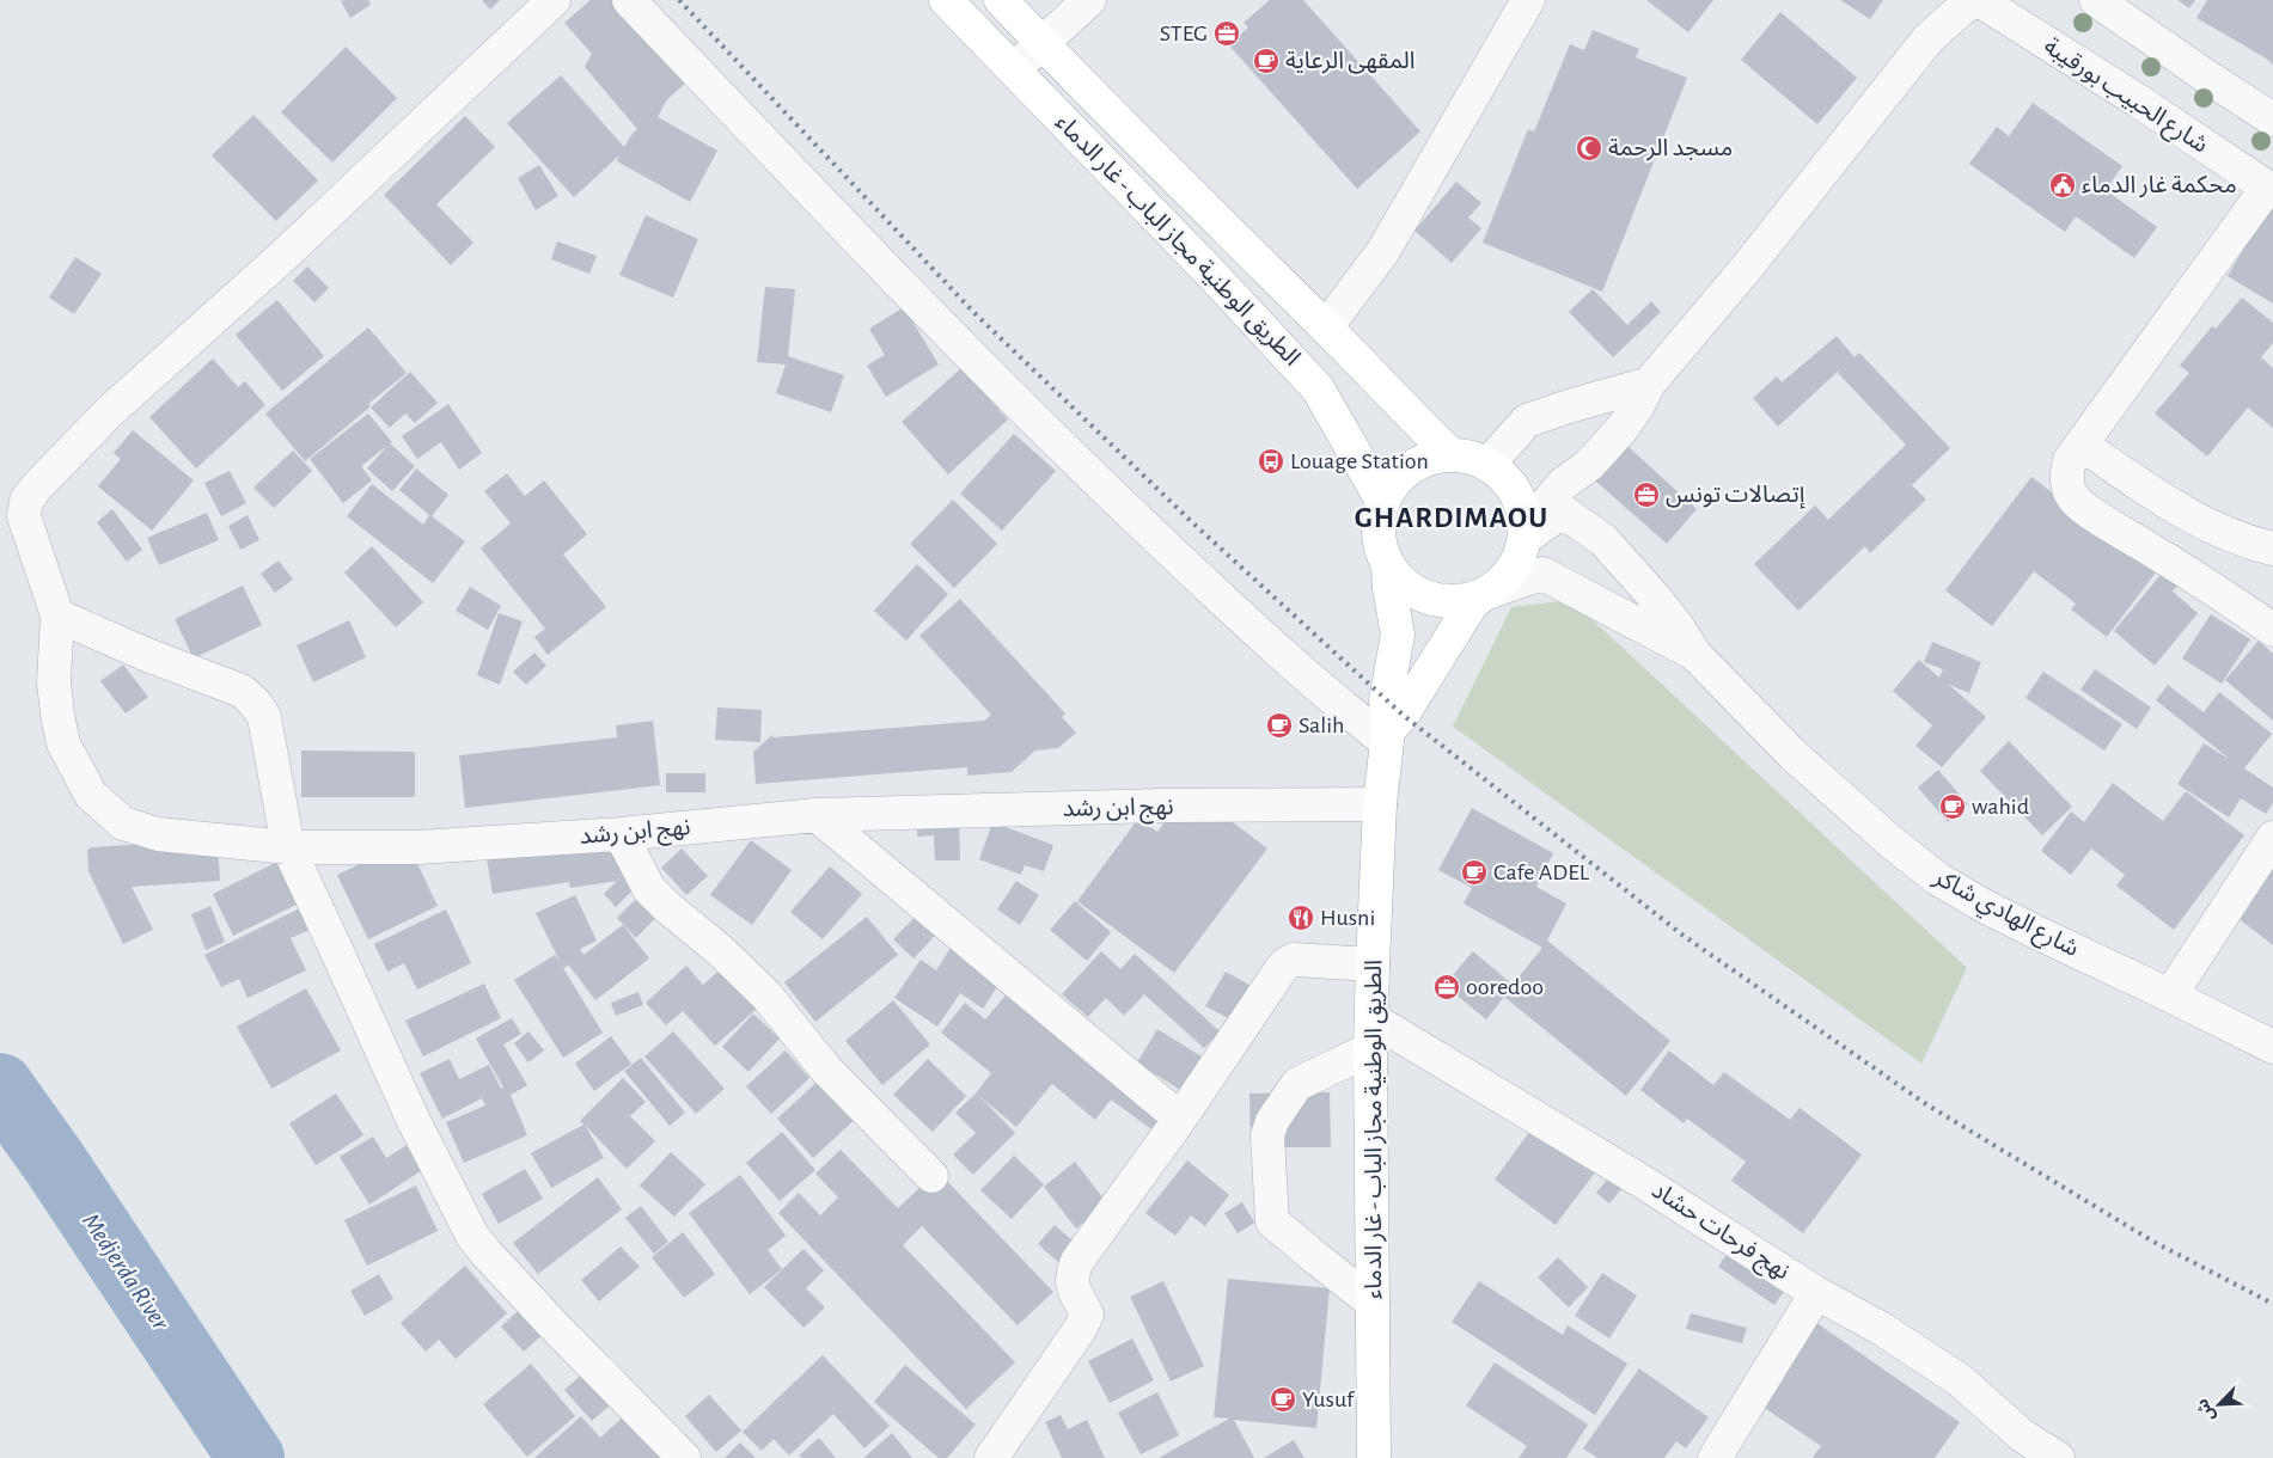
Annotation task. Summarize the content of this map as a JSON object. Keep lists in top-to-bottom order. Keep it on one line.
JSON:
{"streets":{"main road":["الطريق الوطنية مجاز الباب - غار الدماء"],"street":["شارع الحبيب بورقيبة","نهج ابن رشد","شارع الهادي شاكر","نهج فرحات حشاد"]},"crossings":[["الطريق الوطنية مجاز الباب - غار الدماء","نهج ابن رشد"],["الطريق الوطنية مجاز الباب - غار الدماء","شارع الهادي شاكر"],["الطريق الوطنية مجاز الباب - غار الدماء","نهج فرحات حشاد"]],"districts":["GHARDIMAOU"],"water":["Medjerda River"],"places":{"office":["STEG","إتصالات تونس","ooredoo"],"cafe":["المقهى الرعاية","Salih","wahid","Cafe ADEL","Yusuf"],"mosque":["مسجد الرحمة"],"public building":["محكمة غار الدماء"],"bus stop":["Louage Station"],"restaurant":["Husni"]},"north":"bottom left"}
